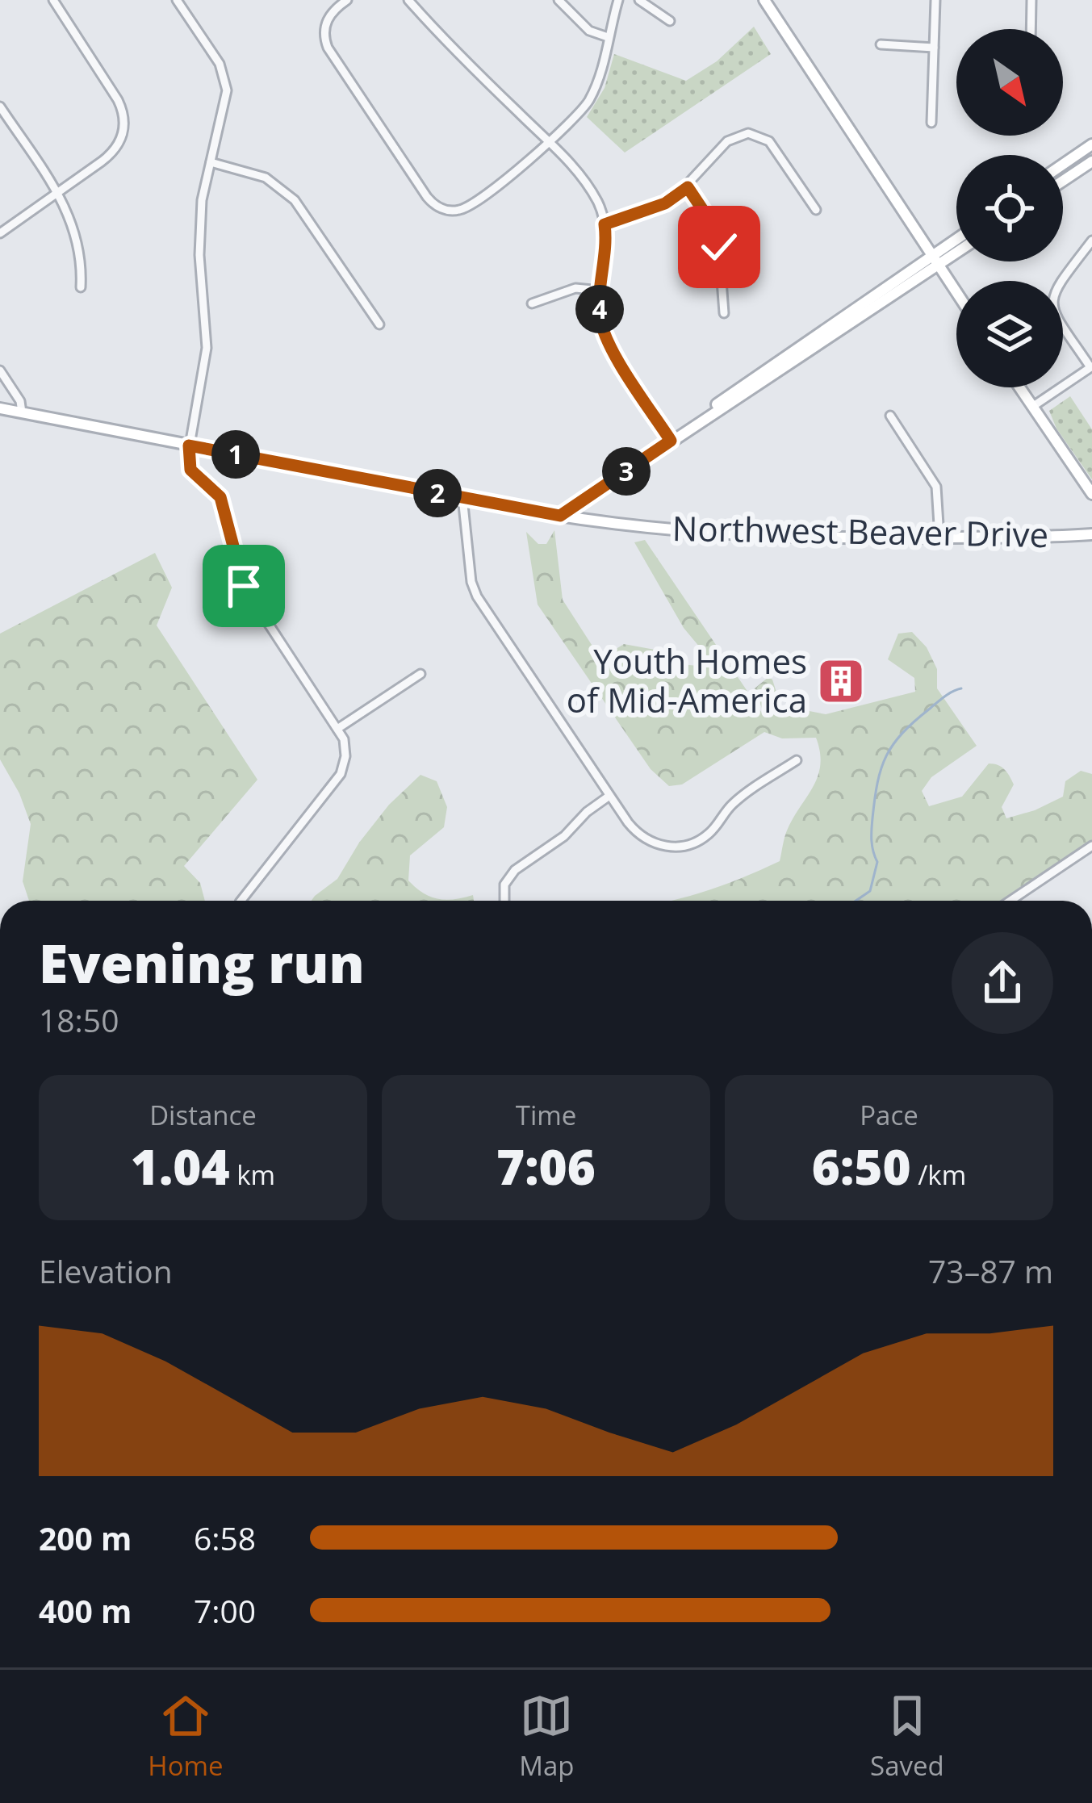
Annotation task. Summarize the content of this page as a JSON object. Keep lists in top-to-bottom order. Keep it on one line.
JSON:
{"streets":{"main road":["Northwest Beaver Drive"]},"places":{"building":["Youth Homes of Mid-America"]},"north":"bottom right","page":{"pins":["4","1","3","2"],"heading":["Evening run","18:50"],"stats":[["Distance","1.04 km"],["Time","7:06"],["Pace","6:50 /km"]],"chart":["Elevation","73–87 m"],"list":[{"name":"200 m","note":"6:58"},{"name":"400 m","note":"7:00"}],"tabs":["Home","Map","Saved"]}}
